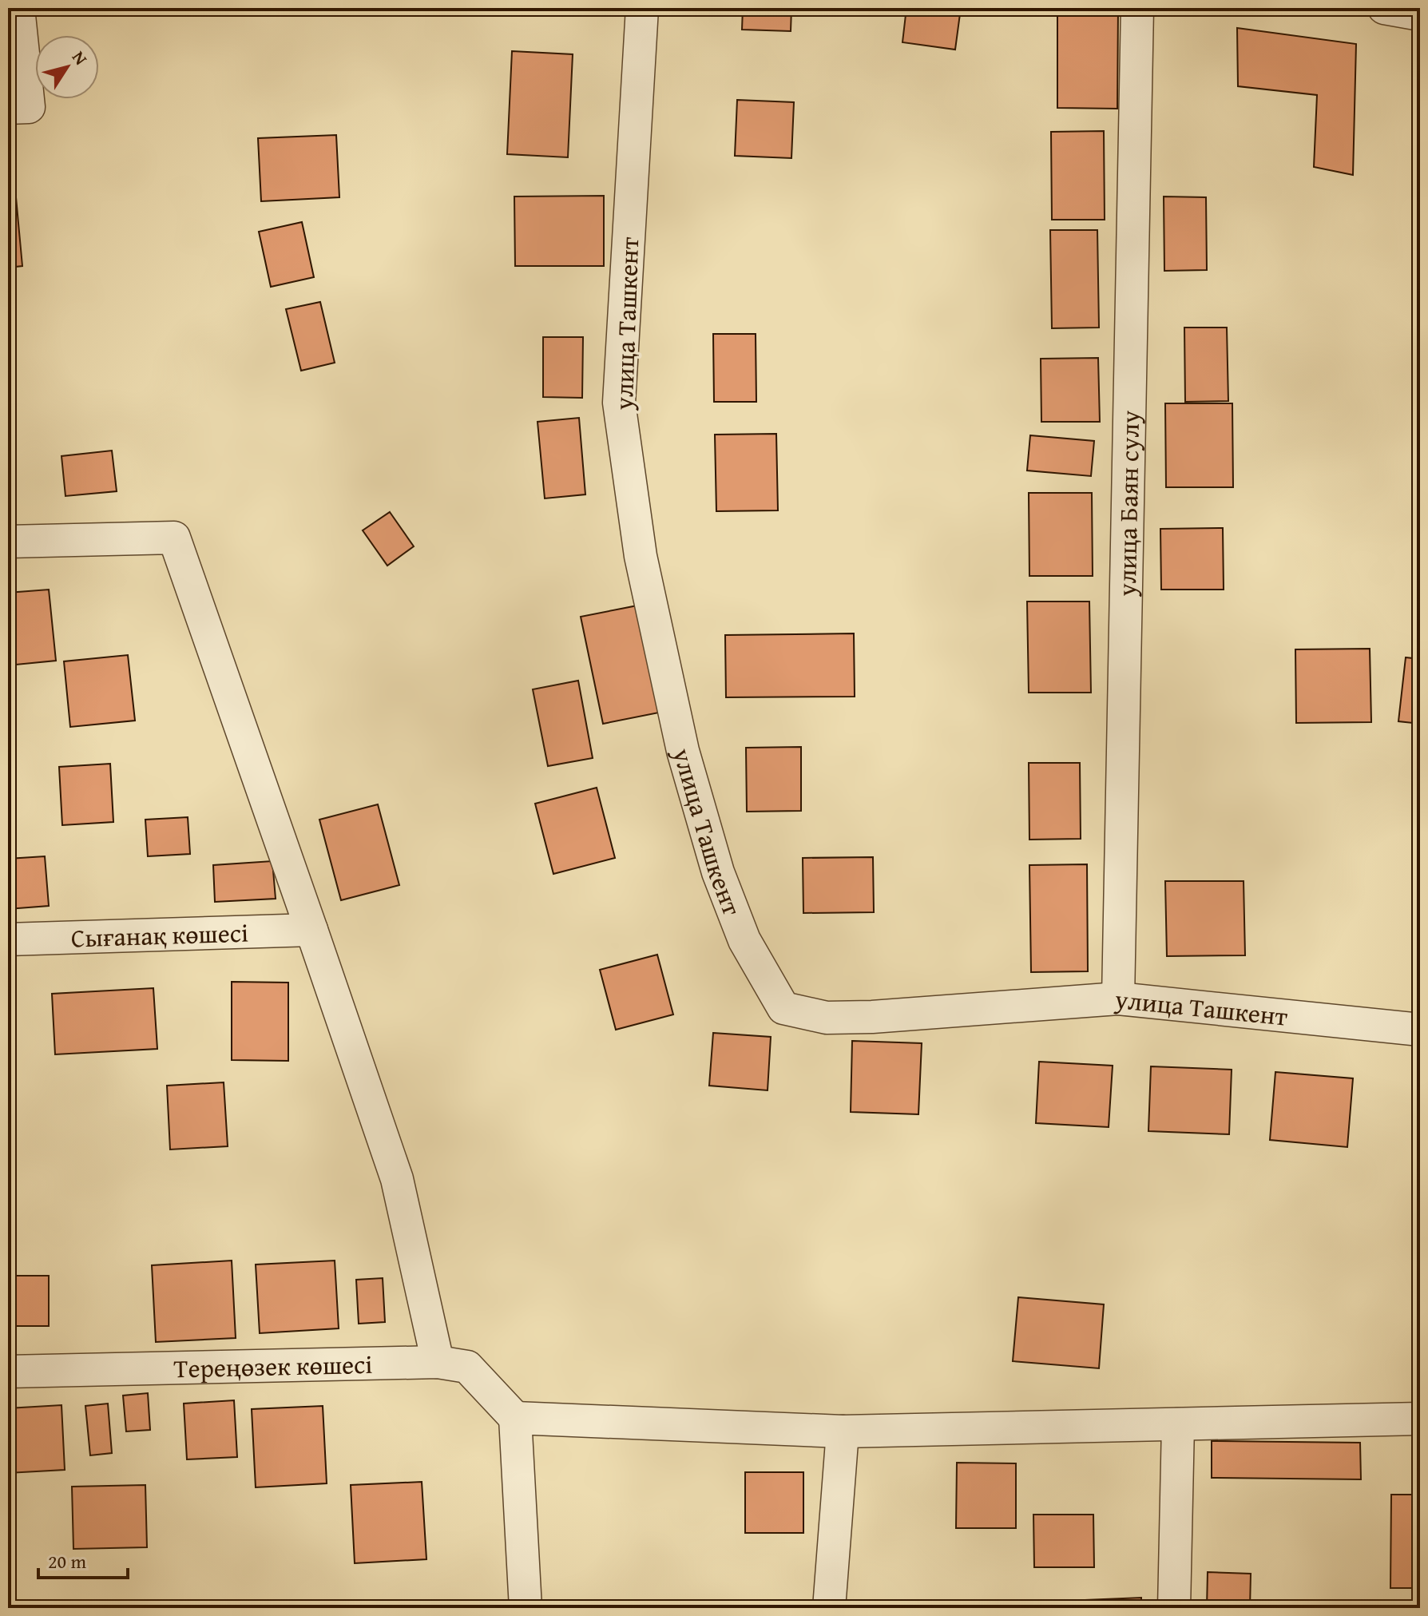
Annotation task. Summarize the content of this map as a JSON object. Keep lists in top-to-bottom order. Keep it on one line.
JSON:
{"streets":{"street":["улица Ташкент","улица Баян сулу","Сығанақ көшесі","Тереңөзек көшесі"]},"crossings":[["улица Ташкент","улица Баян сулу"]],"scale_bar":"20 m","north":"top right"}
